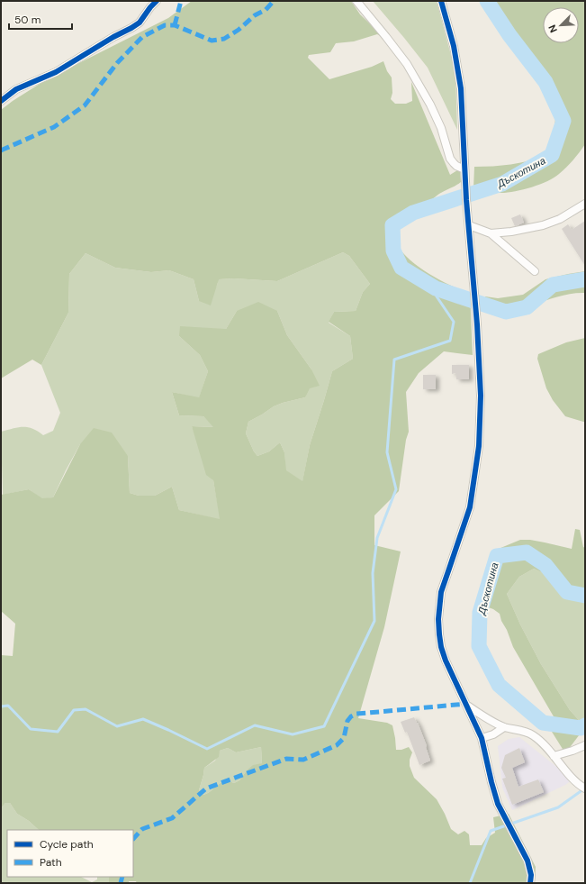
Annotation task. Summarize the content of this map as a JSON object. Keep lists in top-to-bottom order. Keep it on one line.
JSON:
{"water":["Дъскотина"],"legend":["Cycle path","Path"],"scale_bar":"50 m","north":"bottom left"}
